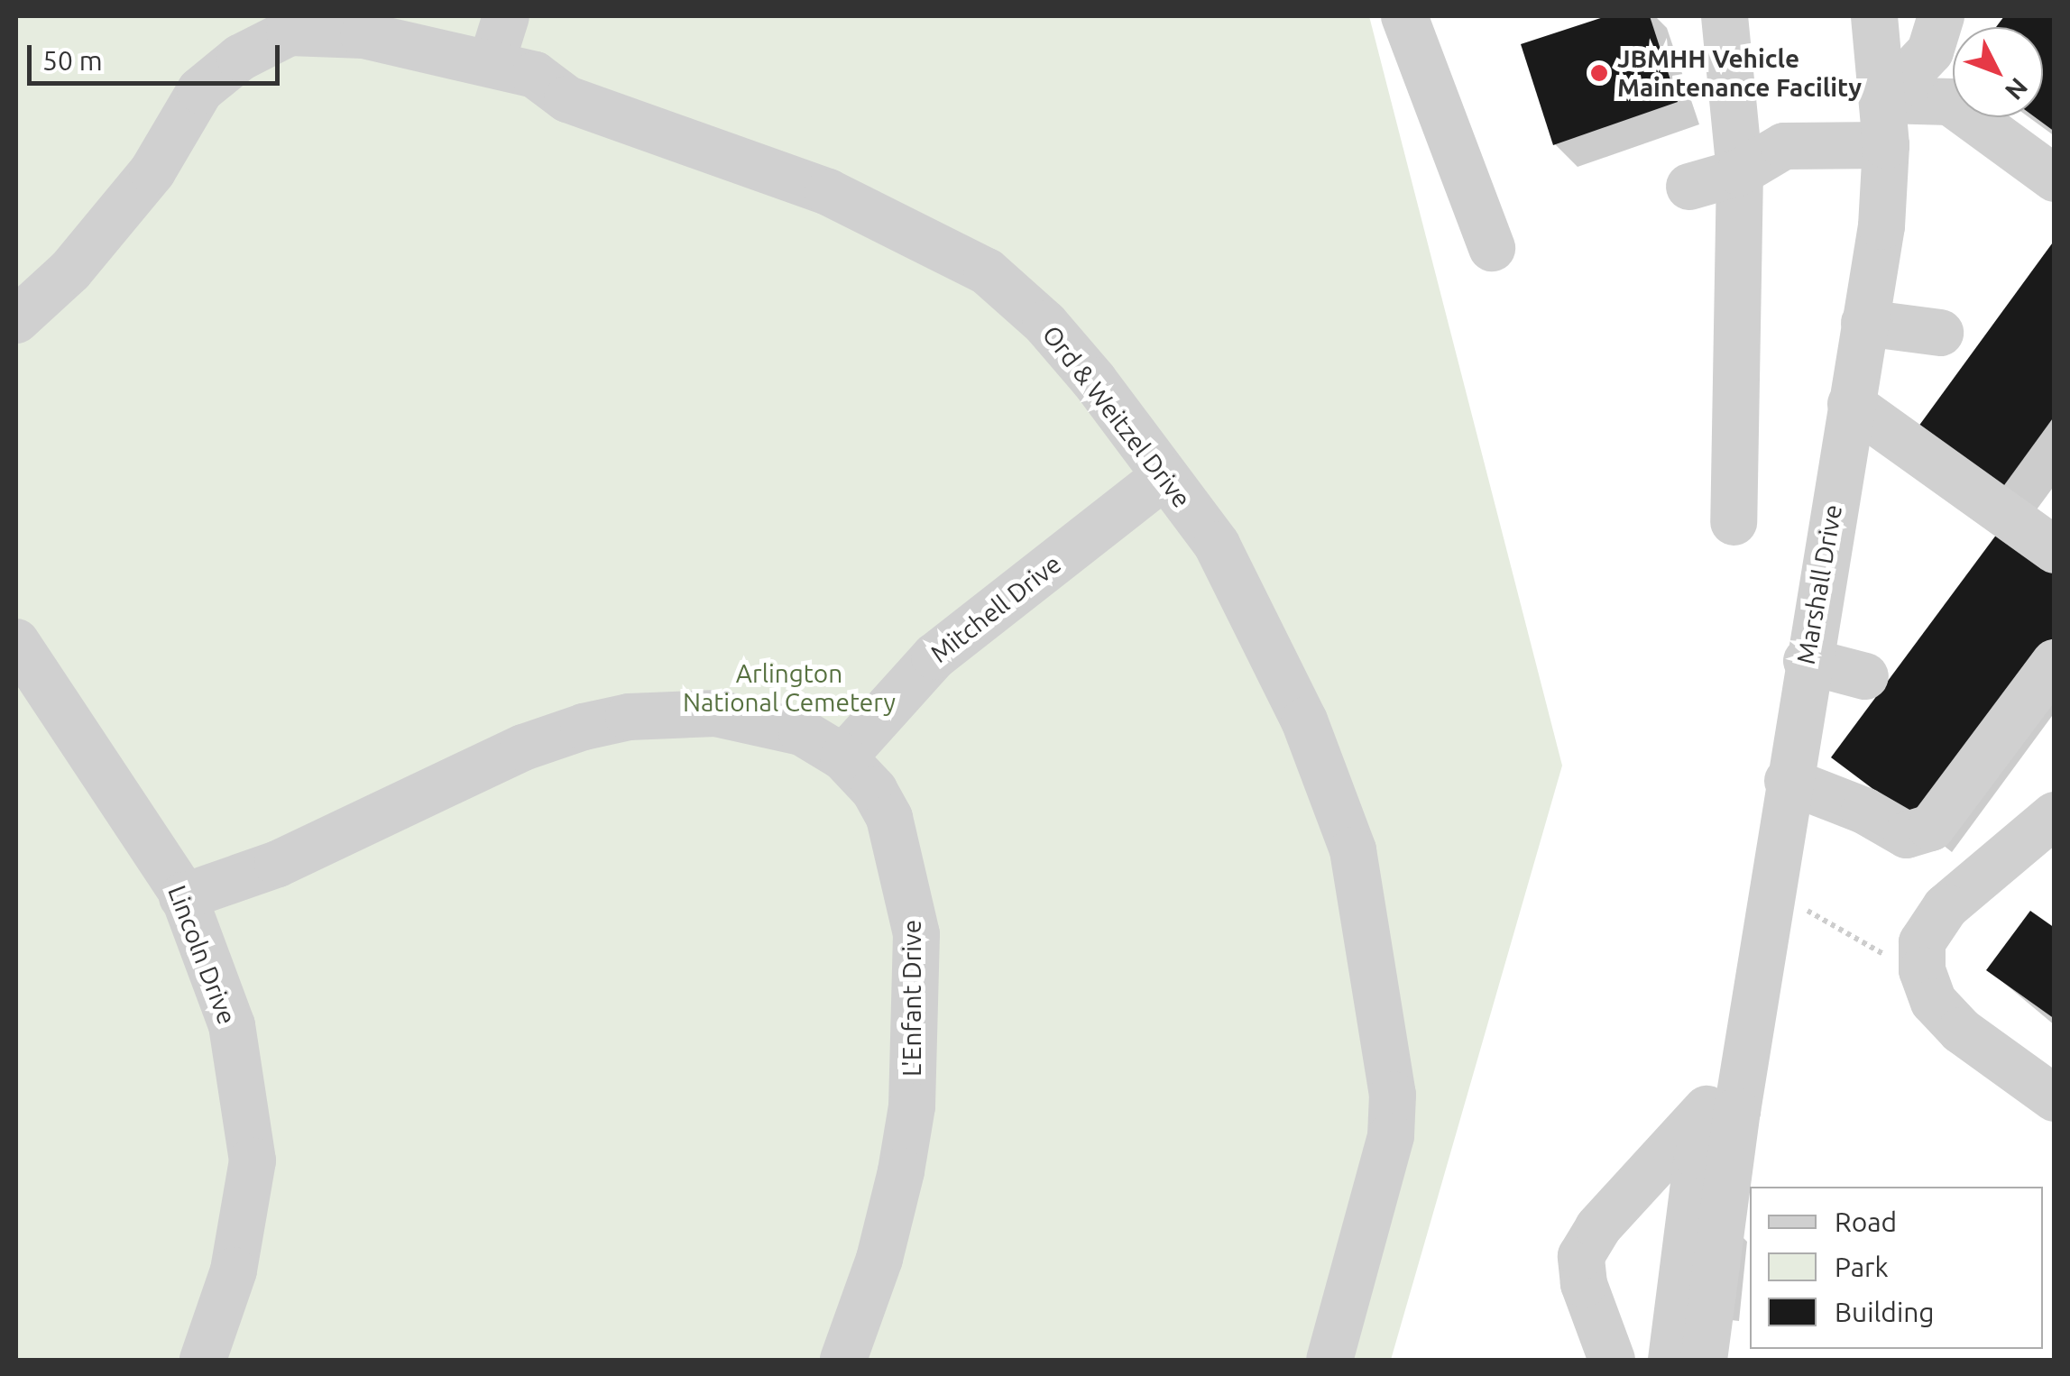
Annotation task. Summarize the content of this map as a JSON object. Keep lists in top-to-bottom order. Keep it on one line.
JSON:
{"streets":{"street":["Ord & Weitzel Drive","Marshall Drive","Mitchell Drive","Lincoln Drive","L'Enfant Drive"]},"crossings":[["Ord & Weitzel Drive","Mitchell Drive"],["Mitchell Drive","L'Enfant Drive"],["Lincoln Drive","L'Enfant Drive"]],"parks":["Arlington National Cemetery"],"places":["JBMHH Vehicle Maintenance Facility"],"legend":["Road","Park","Building"],"scale_bar":"50 m","north":"bottom right"}
